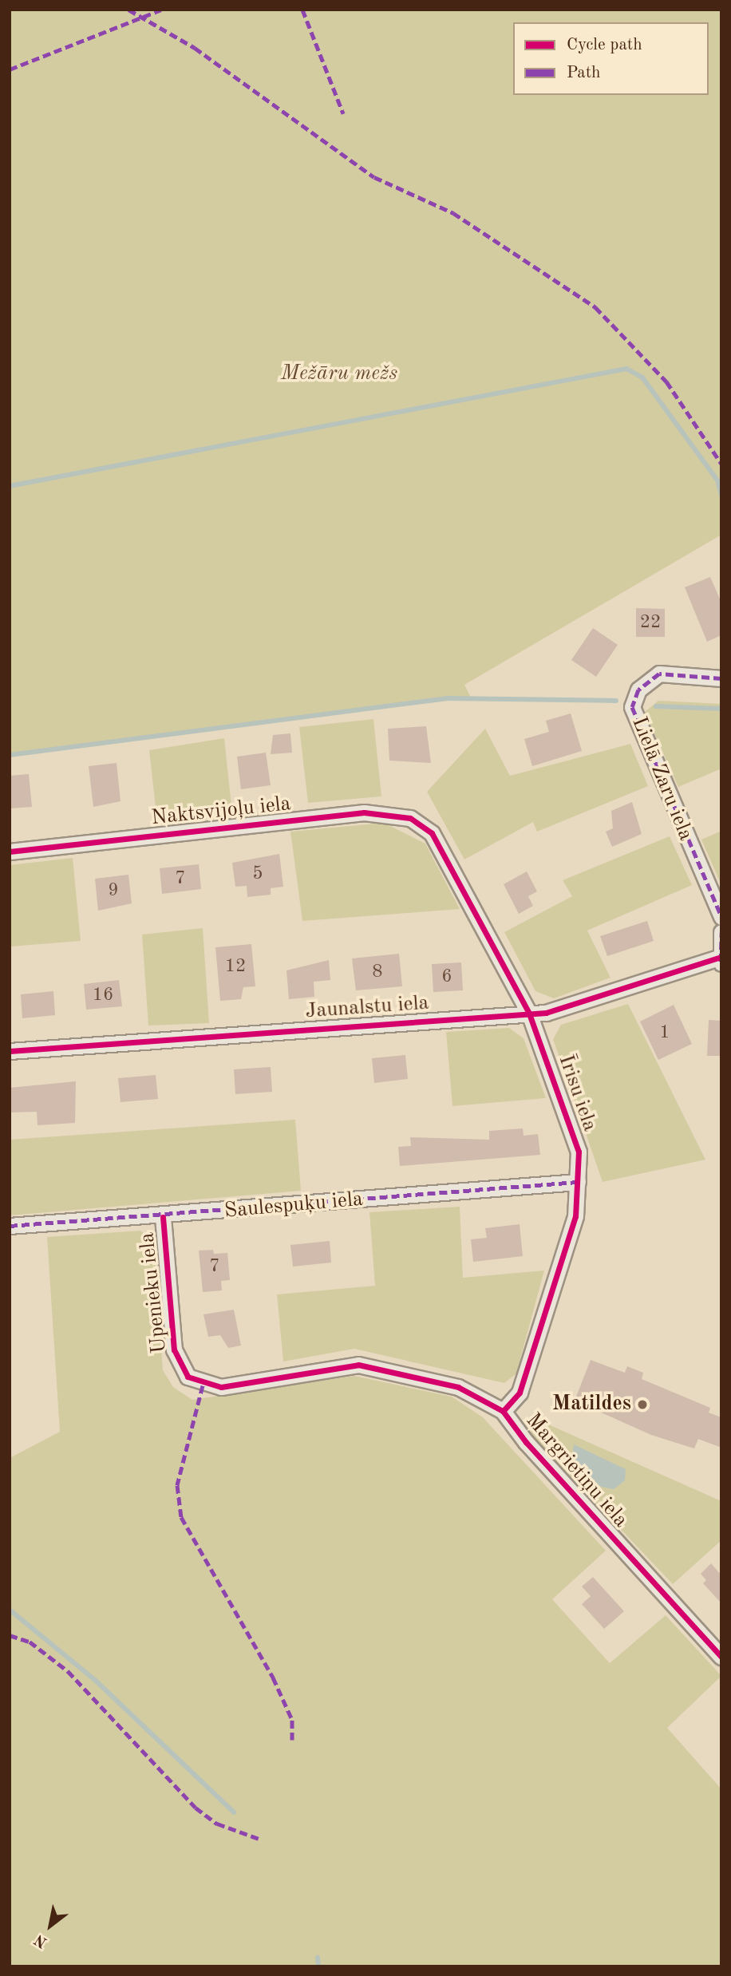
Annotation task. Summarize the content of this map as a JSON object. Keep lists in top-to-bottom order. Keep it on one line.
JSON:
{"streets":{"street":["Lielā Zaru iela","Naktsvijoļu iela","Jaunalstu iela","Īrisu iela","Saulespuķu iela","Upenieku iela","Margrietiņu iela"]},"crossings":[["Naktsvijoļu iela","Īrisu iela"],["Jaunalstu iela","Īrisu iela"],["Īrisu iela","Saulespuķu iela"],["Īrisu iela","Margrietiņu iela"],["Saulespuķu iela","Upenieku iela"],["Upenieku iela","Margrietiņu iela"]],"parks":["Mežāru mežs"],"places":["Matildes"],"house_numbers":["22","5","7","9","12","8","6","16","1","7"],"legend":["Cycle path","Path"],"north":"bottom left"}
